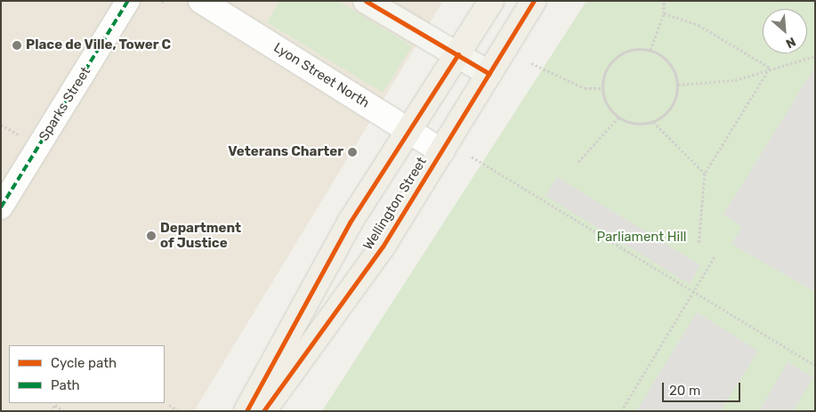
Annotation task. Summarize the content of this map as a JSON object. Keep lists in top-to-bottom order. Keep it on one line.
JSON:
{"streets":{"main road":["Wellington Street"],"street":["Lyon Street North","Sparks Street"]},"crossings":[["Lyon Street North","Wellington Street"]],"parks":["Parliament Hill"],"places":["Place de Ville, Tower C","Veterans Charter","Department of Justice"],"legend":["Cycle path","Path"],"scale_bar":"20 m","north":"bottom right"}
